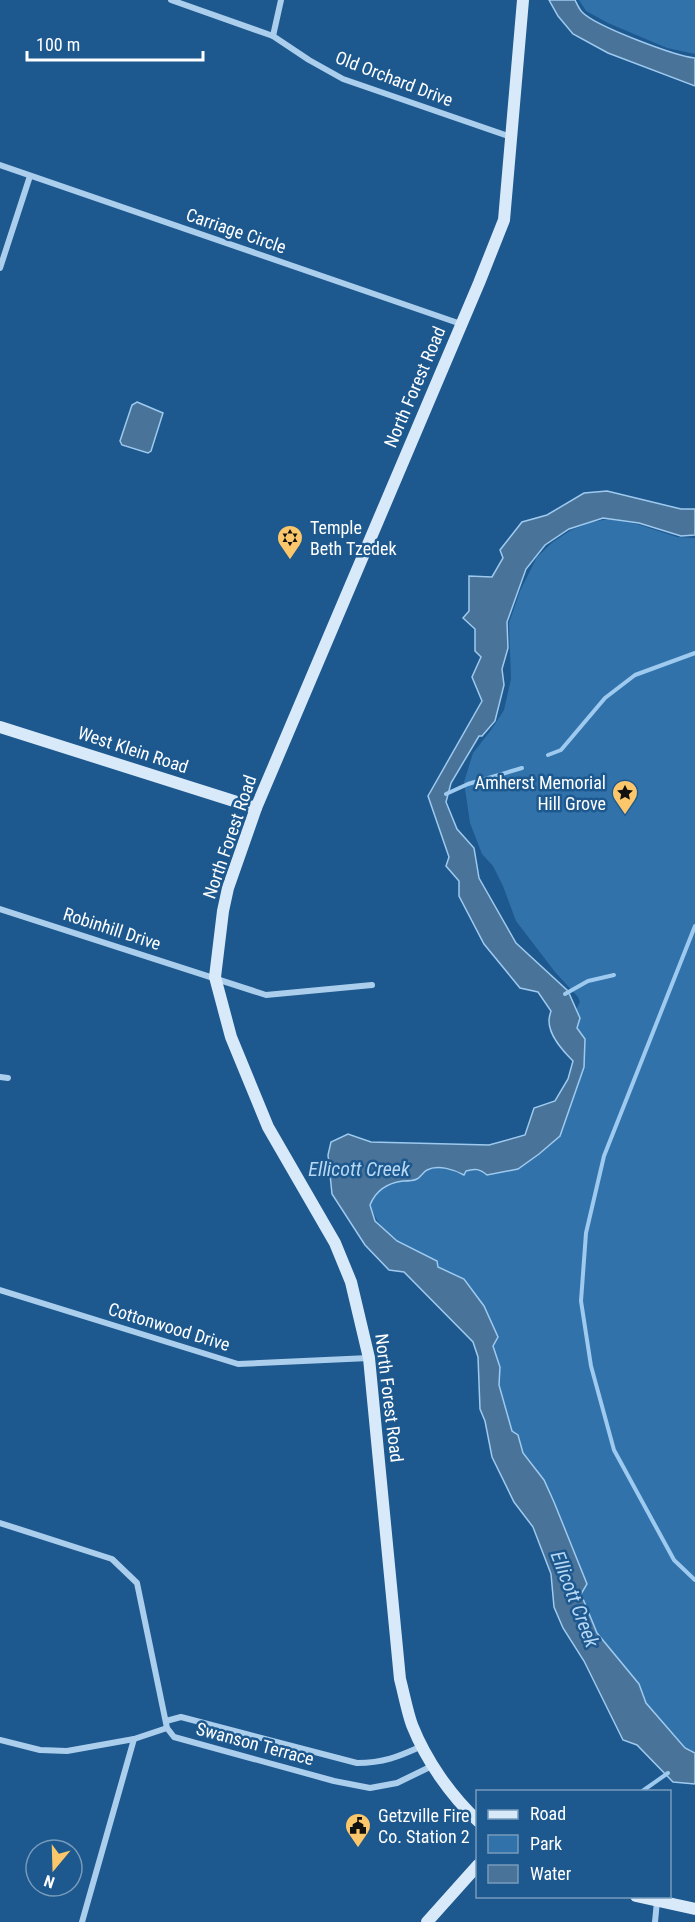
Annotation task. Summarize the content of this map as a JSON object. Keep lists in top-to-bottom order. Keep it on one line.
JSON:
{"streets":{"street":["Old Orchard Drive","Carriage Circle","North Forest Road","West Klein Road","Robinhill Drive","Cottonwood Drive","Swanson Terrace"]},"crossings":[["Old Orchard Drive","North Forest Road"],["Carriage Circle","North Forest Road"],["North Forest Road","West Klein Road"],["North Forest Road","Robinhill Drive"],["North Forest Road","Cottonwood Drive"],["North Forest Road","Swanson Terrace"]],"water":["Ellicott Creek"],"places":{"synagogue":["Temple Beth Tzedek"],"place":["Amherst Memorial Hill Grove"],"public building":["Getzville Fire Co. Station 2"]},"legend":["Road","Park","Water"],"scale_bar":"100 m","north":"bottom"}
